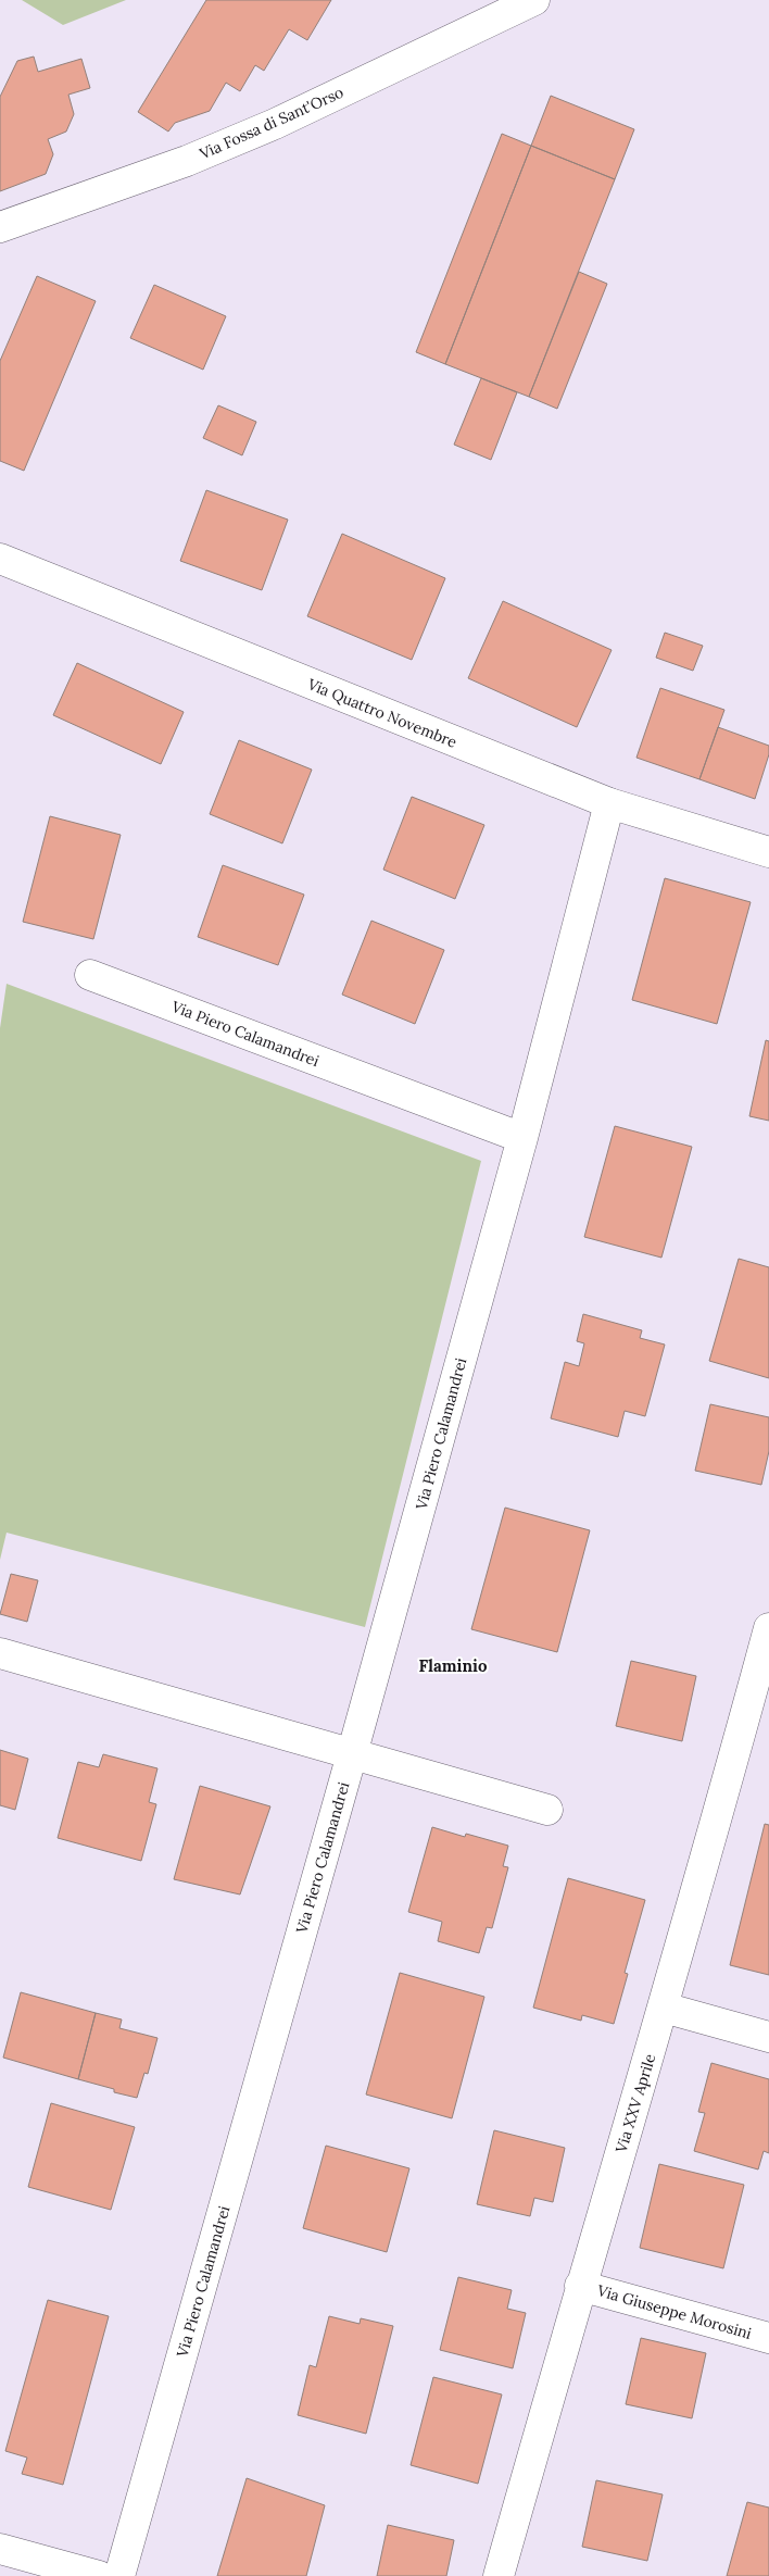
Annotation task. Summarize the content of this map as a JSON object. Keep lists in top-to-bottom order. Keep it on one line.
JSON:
{"streets":{"street":["Via Fossa di Sant'Orso","Via Quattro Novembre","Via Piero Calamandrei","Via XXV Aprile","Via Giuseppe Morosini"]},"crossings":[["Via Quattro Novembre","Via Piero Calamandrei"],["Via XXV Aprile","Via Giuseppe Morosini"]],"districts":["Flaminio"]}
